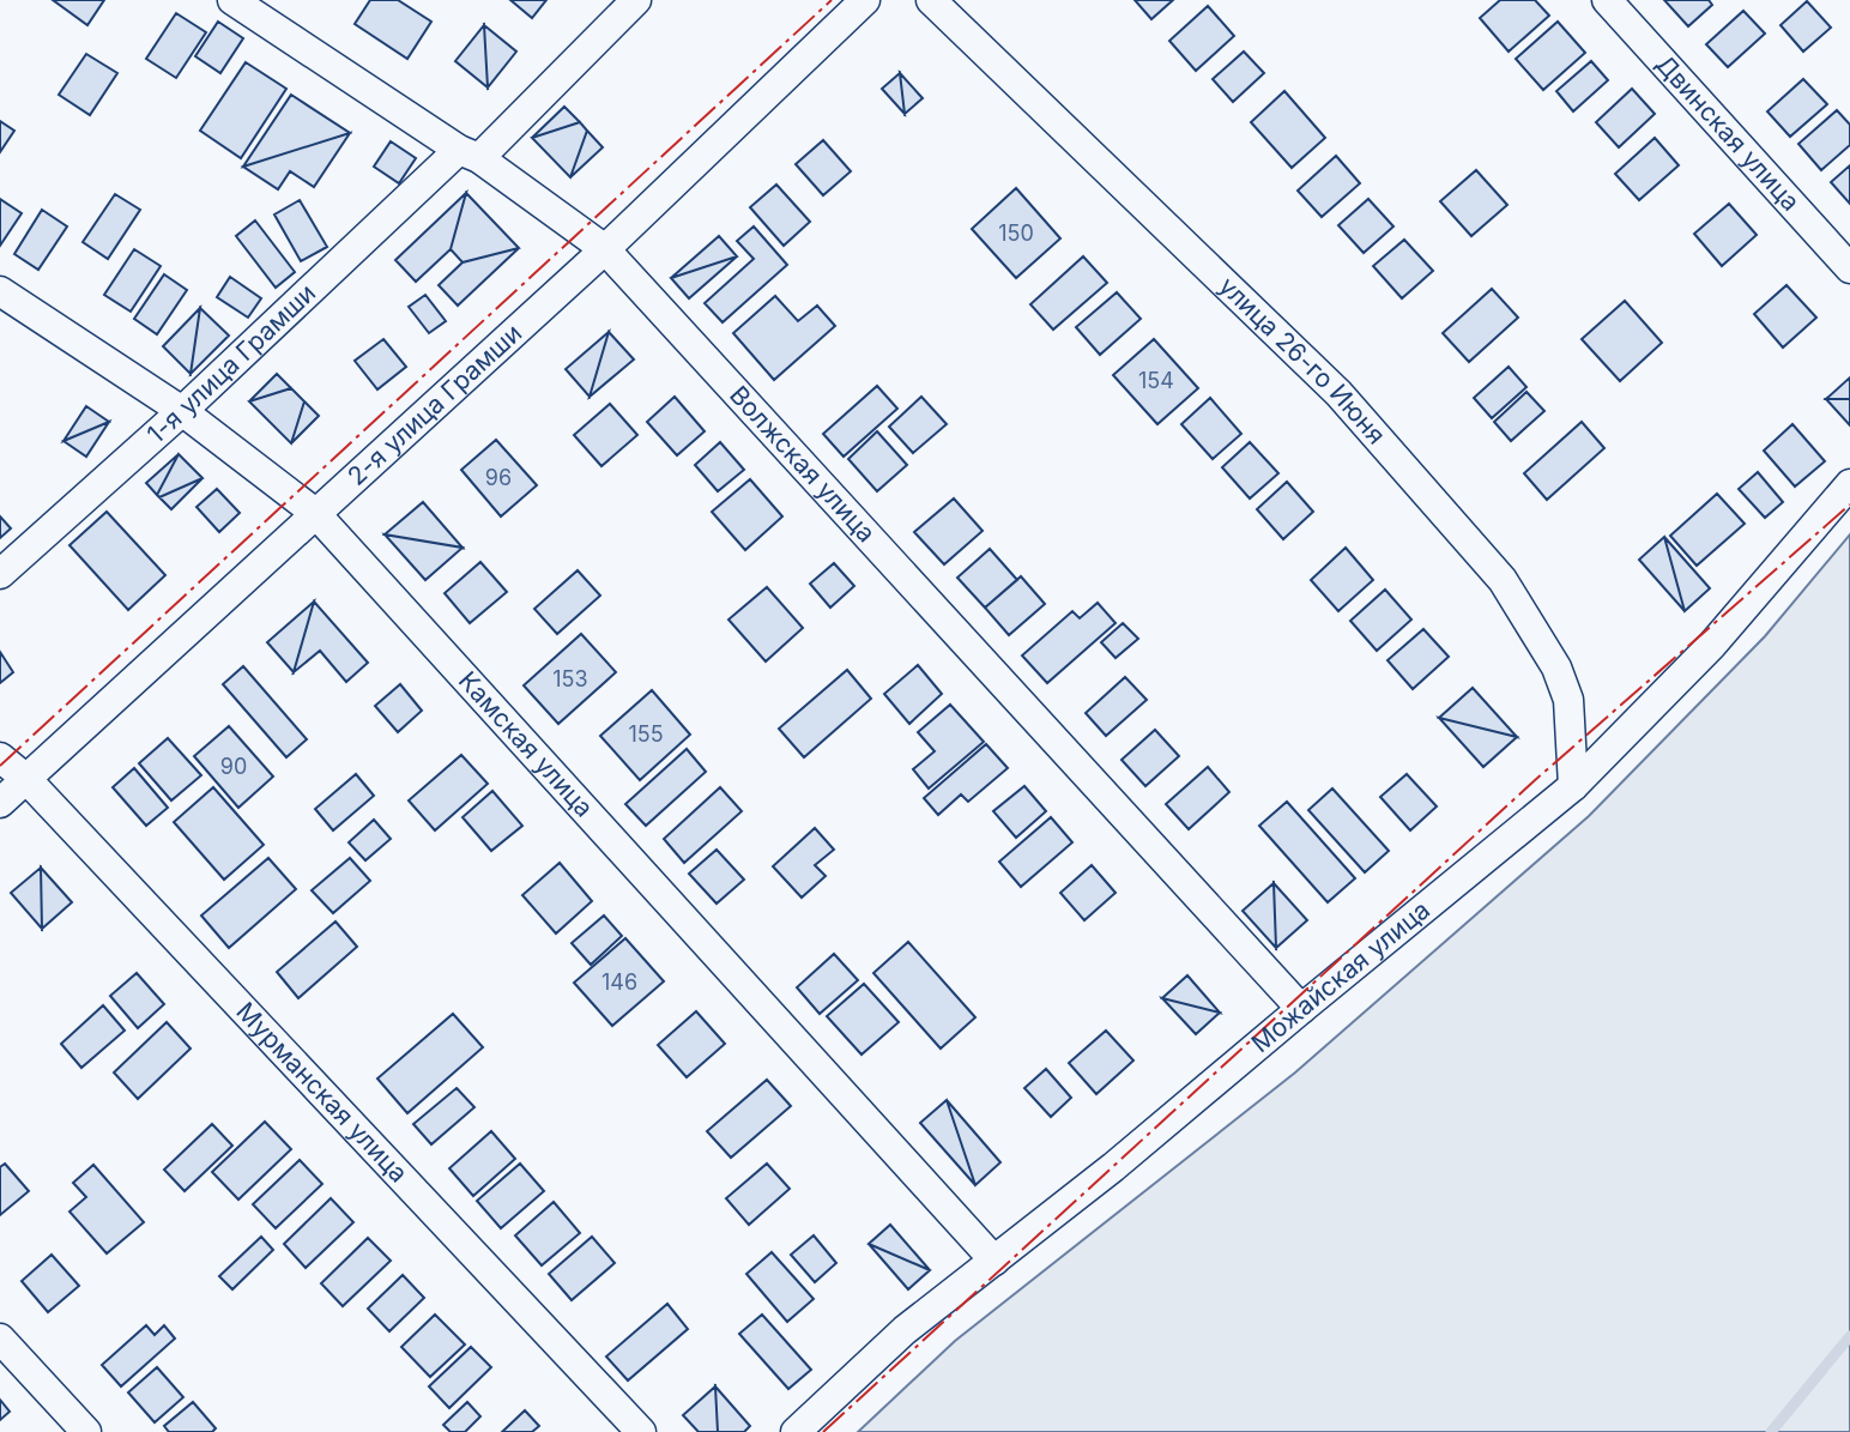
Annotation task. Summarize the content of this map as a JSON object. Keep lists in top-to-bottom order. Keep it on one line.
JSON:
{"streets":{"street":["Двинская улица","улица 26-го Июня","1-я улица Грамши","2-я улица Грамши","Волжская улица","Камская улица","Можайская улица","Мурманская улица"]},"crossings":[["улица 26-го Июня","Можайская улица"],["1-я улица Грамши","Волжская улица"],["1-я улица Грамши","Камская улица"],["2-я улица Грамши","Волжская улица"],["2-я улица Грамши","Камская улица"],["2-я улица Грамши","Мурманская улица"],["Волжская улица","Можайская улица"],["Камская улица","Можайская улица"]],"house_numbers":["150","154","96","153","155","90","146"]}
